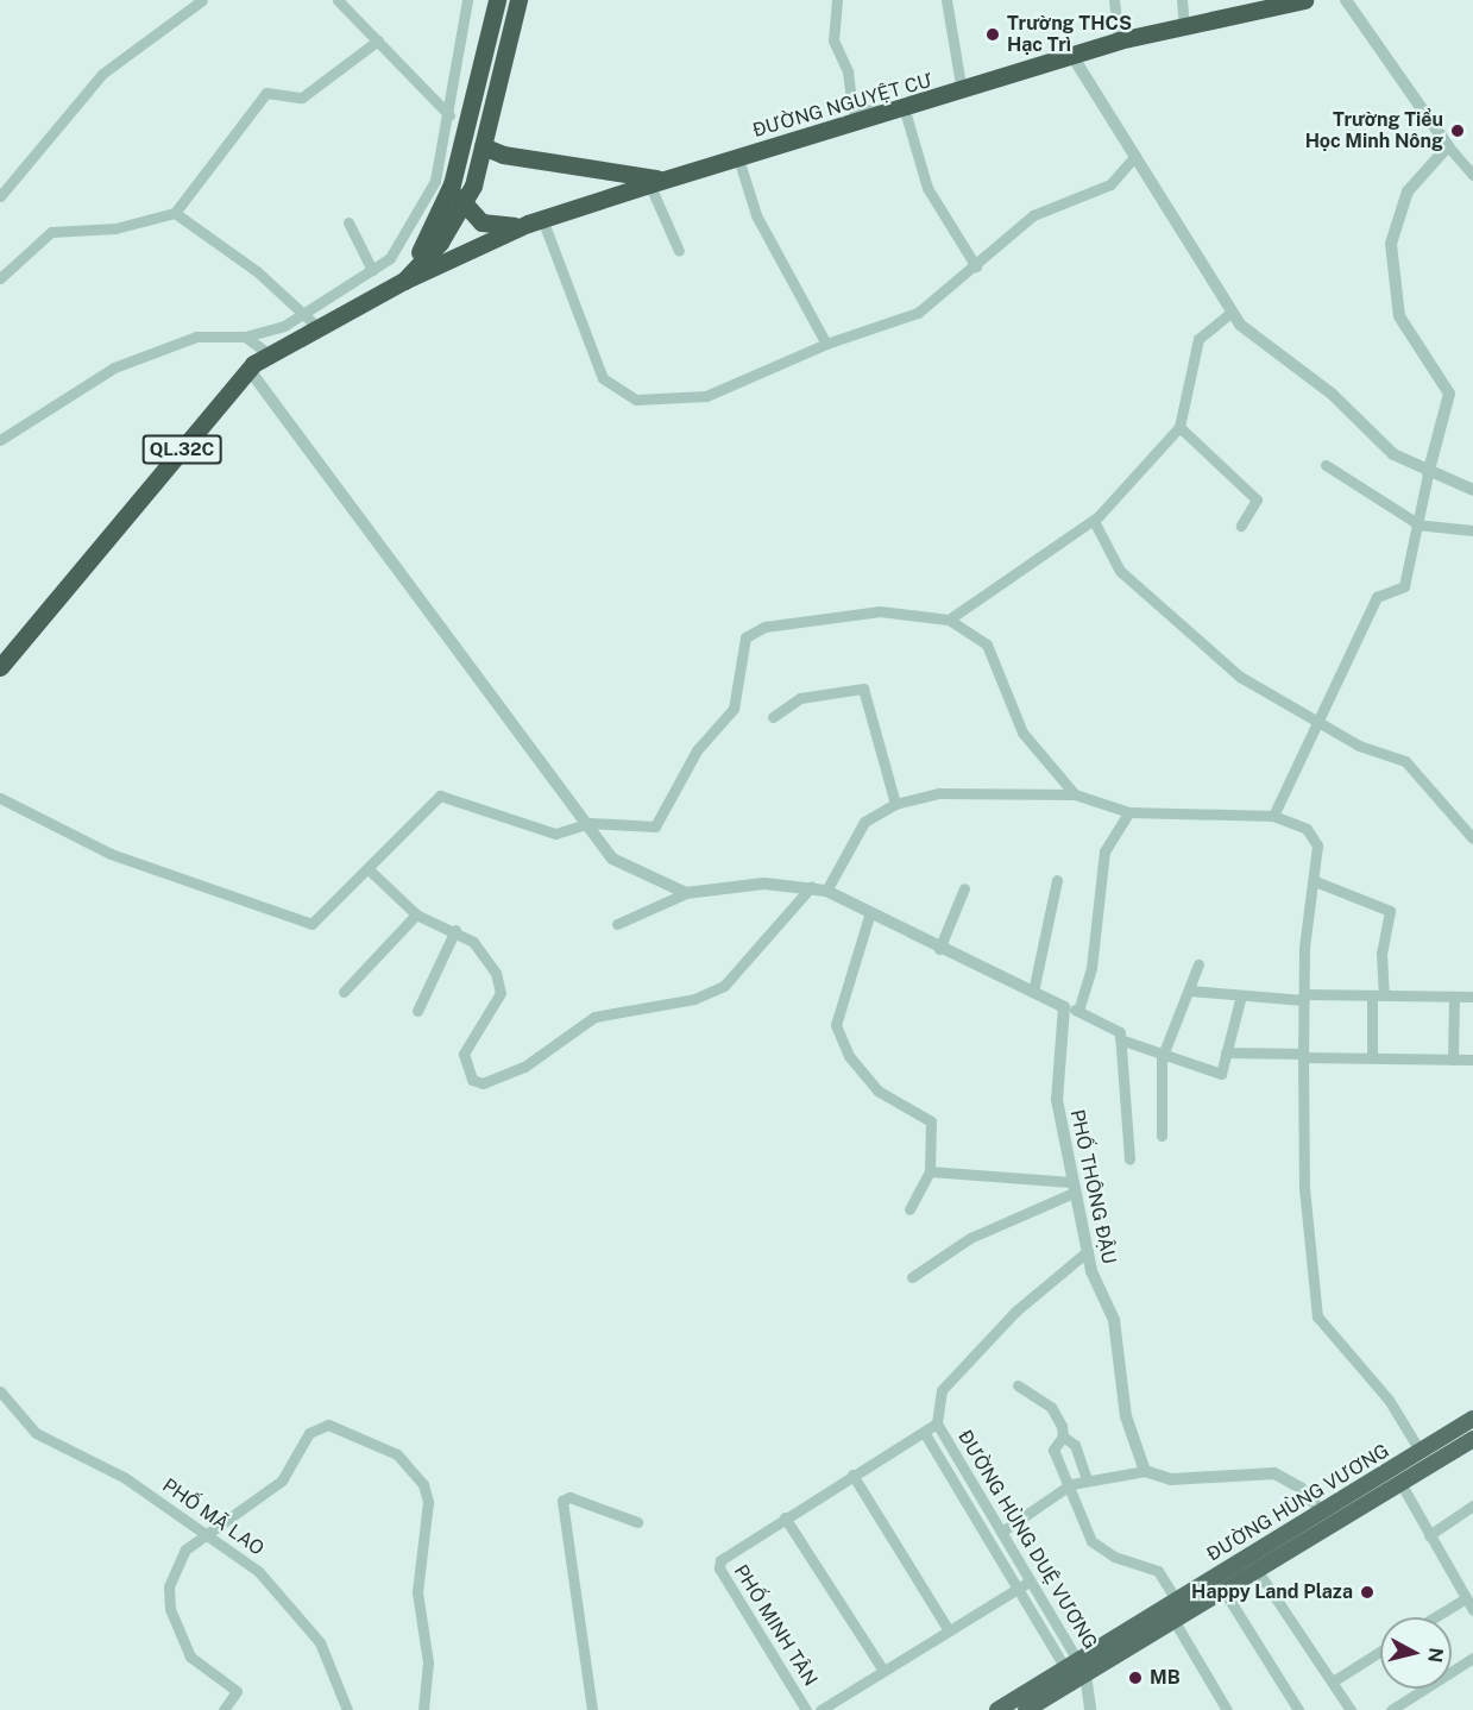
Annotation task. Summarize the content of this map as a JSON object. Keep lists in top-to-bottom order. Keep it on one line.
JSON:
{"streets":{"highway":["ĐƯỜNG NGUYỆT CƯ","QL.32C"],"main road":["ĐƯỜNG HÙNG VƯƠNG"],"street":["PHỐ THÔNG ĐẬU","PHỐ MÃ LAO","ĐƯỜNG HÙNG DUỆ VƯƠNG","PHỐ MINH TÂN"]},"crossings":[["ĐƯỜNG NGUYỆT CƯ","QL.32C"],["ĐƯỜNG HÙNG VƯƠNG","ĐƯỜNG HÙNG DUỆ VƯƠNG"]],"places":["Trường THCS Hạc Trì","Trường Tiểu Học Minh Nông","Happy Land Plaza","MB"],"north":"right"}
